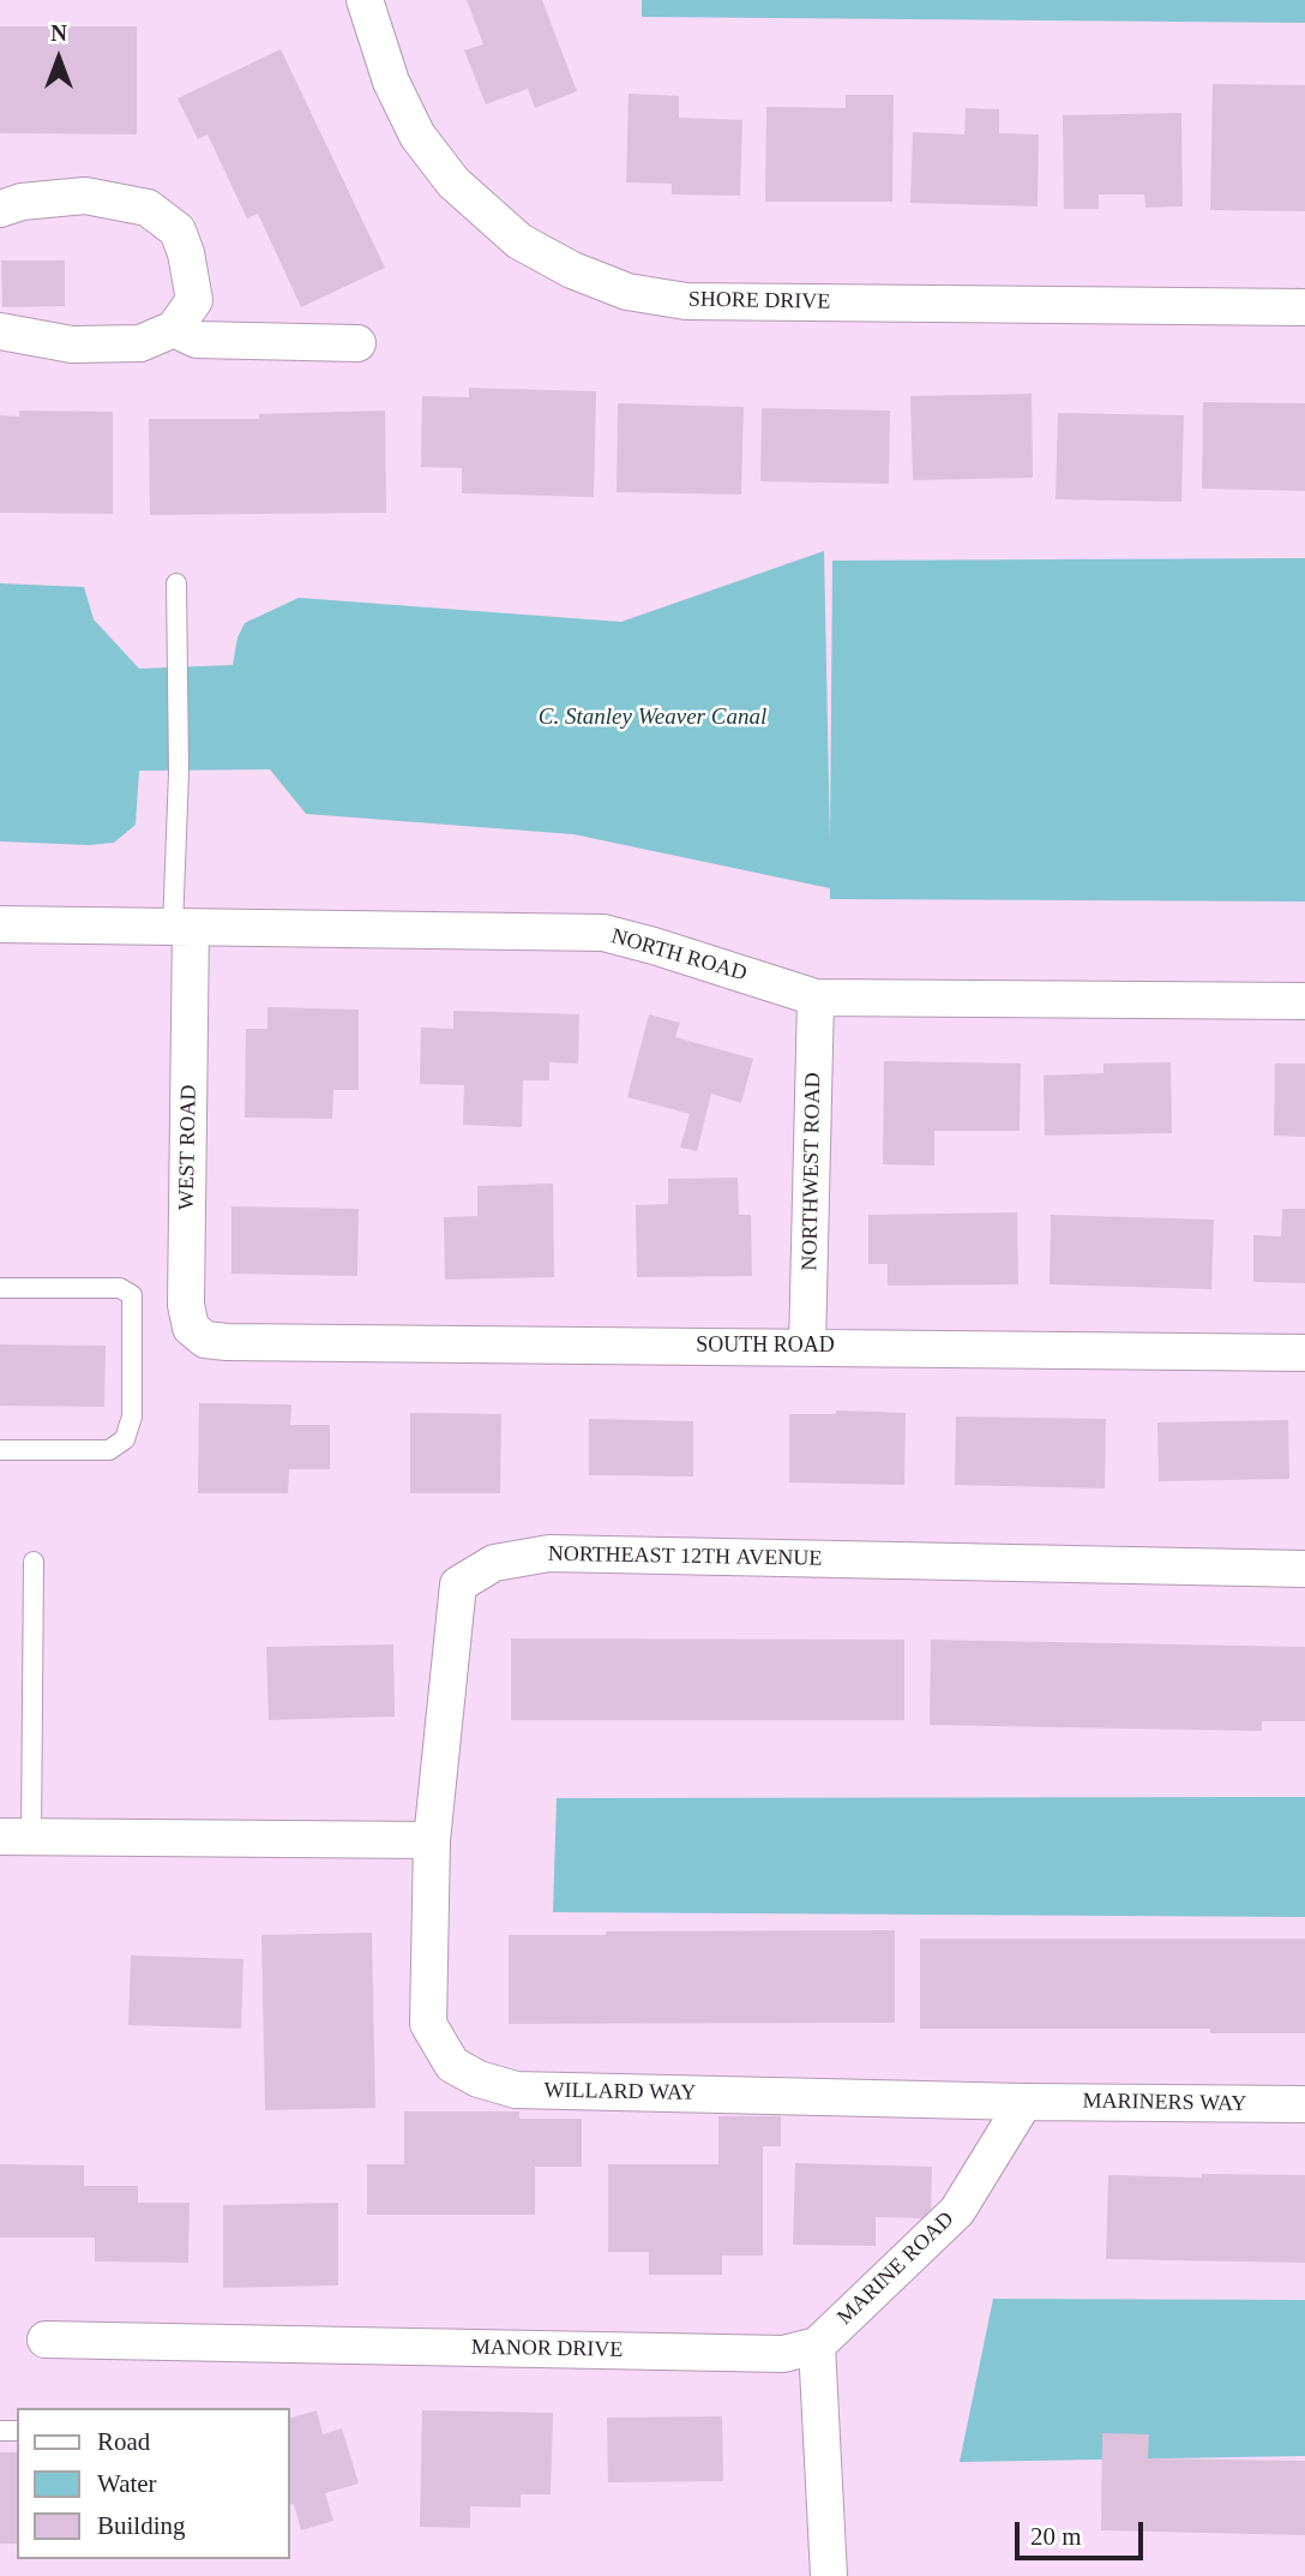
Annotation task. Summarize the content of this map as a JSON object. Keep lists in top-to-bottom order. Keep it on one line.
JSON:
{"streets":{"street":["SHORE DRIVE","NORTH ROAD","WEST ROAD","NORTHWEST ROAD","SOUTH ROAD","NORTHEAST 12TH AVENUE","WILLARD WAY","MARINERS WAY","MARINE ROAD","MANOR DRIVE"]},"crossings":[["NORTH ROAD","WEST ROAD"],["NORTH ROAD","NORTHWEST ROAD"],["WEST ROAD","SOUTH ROAD"],["NORTHWEST ROAD","SOUTH ROAD"],["NORTHEAST 12TH AVENUE","WILLARD WAY"],["WILLARD WAY","MARINERS WAY"],["WILLARD WAY","MARINE ROAD"],["MARINERS WAY","MARINE ROAD"],["MARINE ROAD","MANOR DRIVE"]],"water":["C. Stanley Weaver Canal"],"legend":["Road","Water","Building"],"scale_bar":"20 m","north":"top"}
